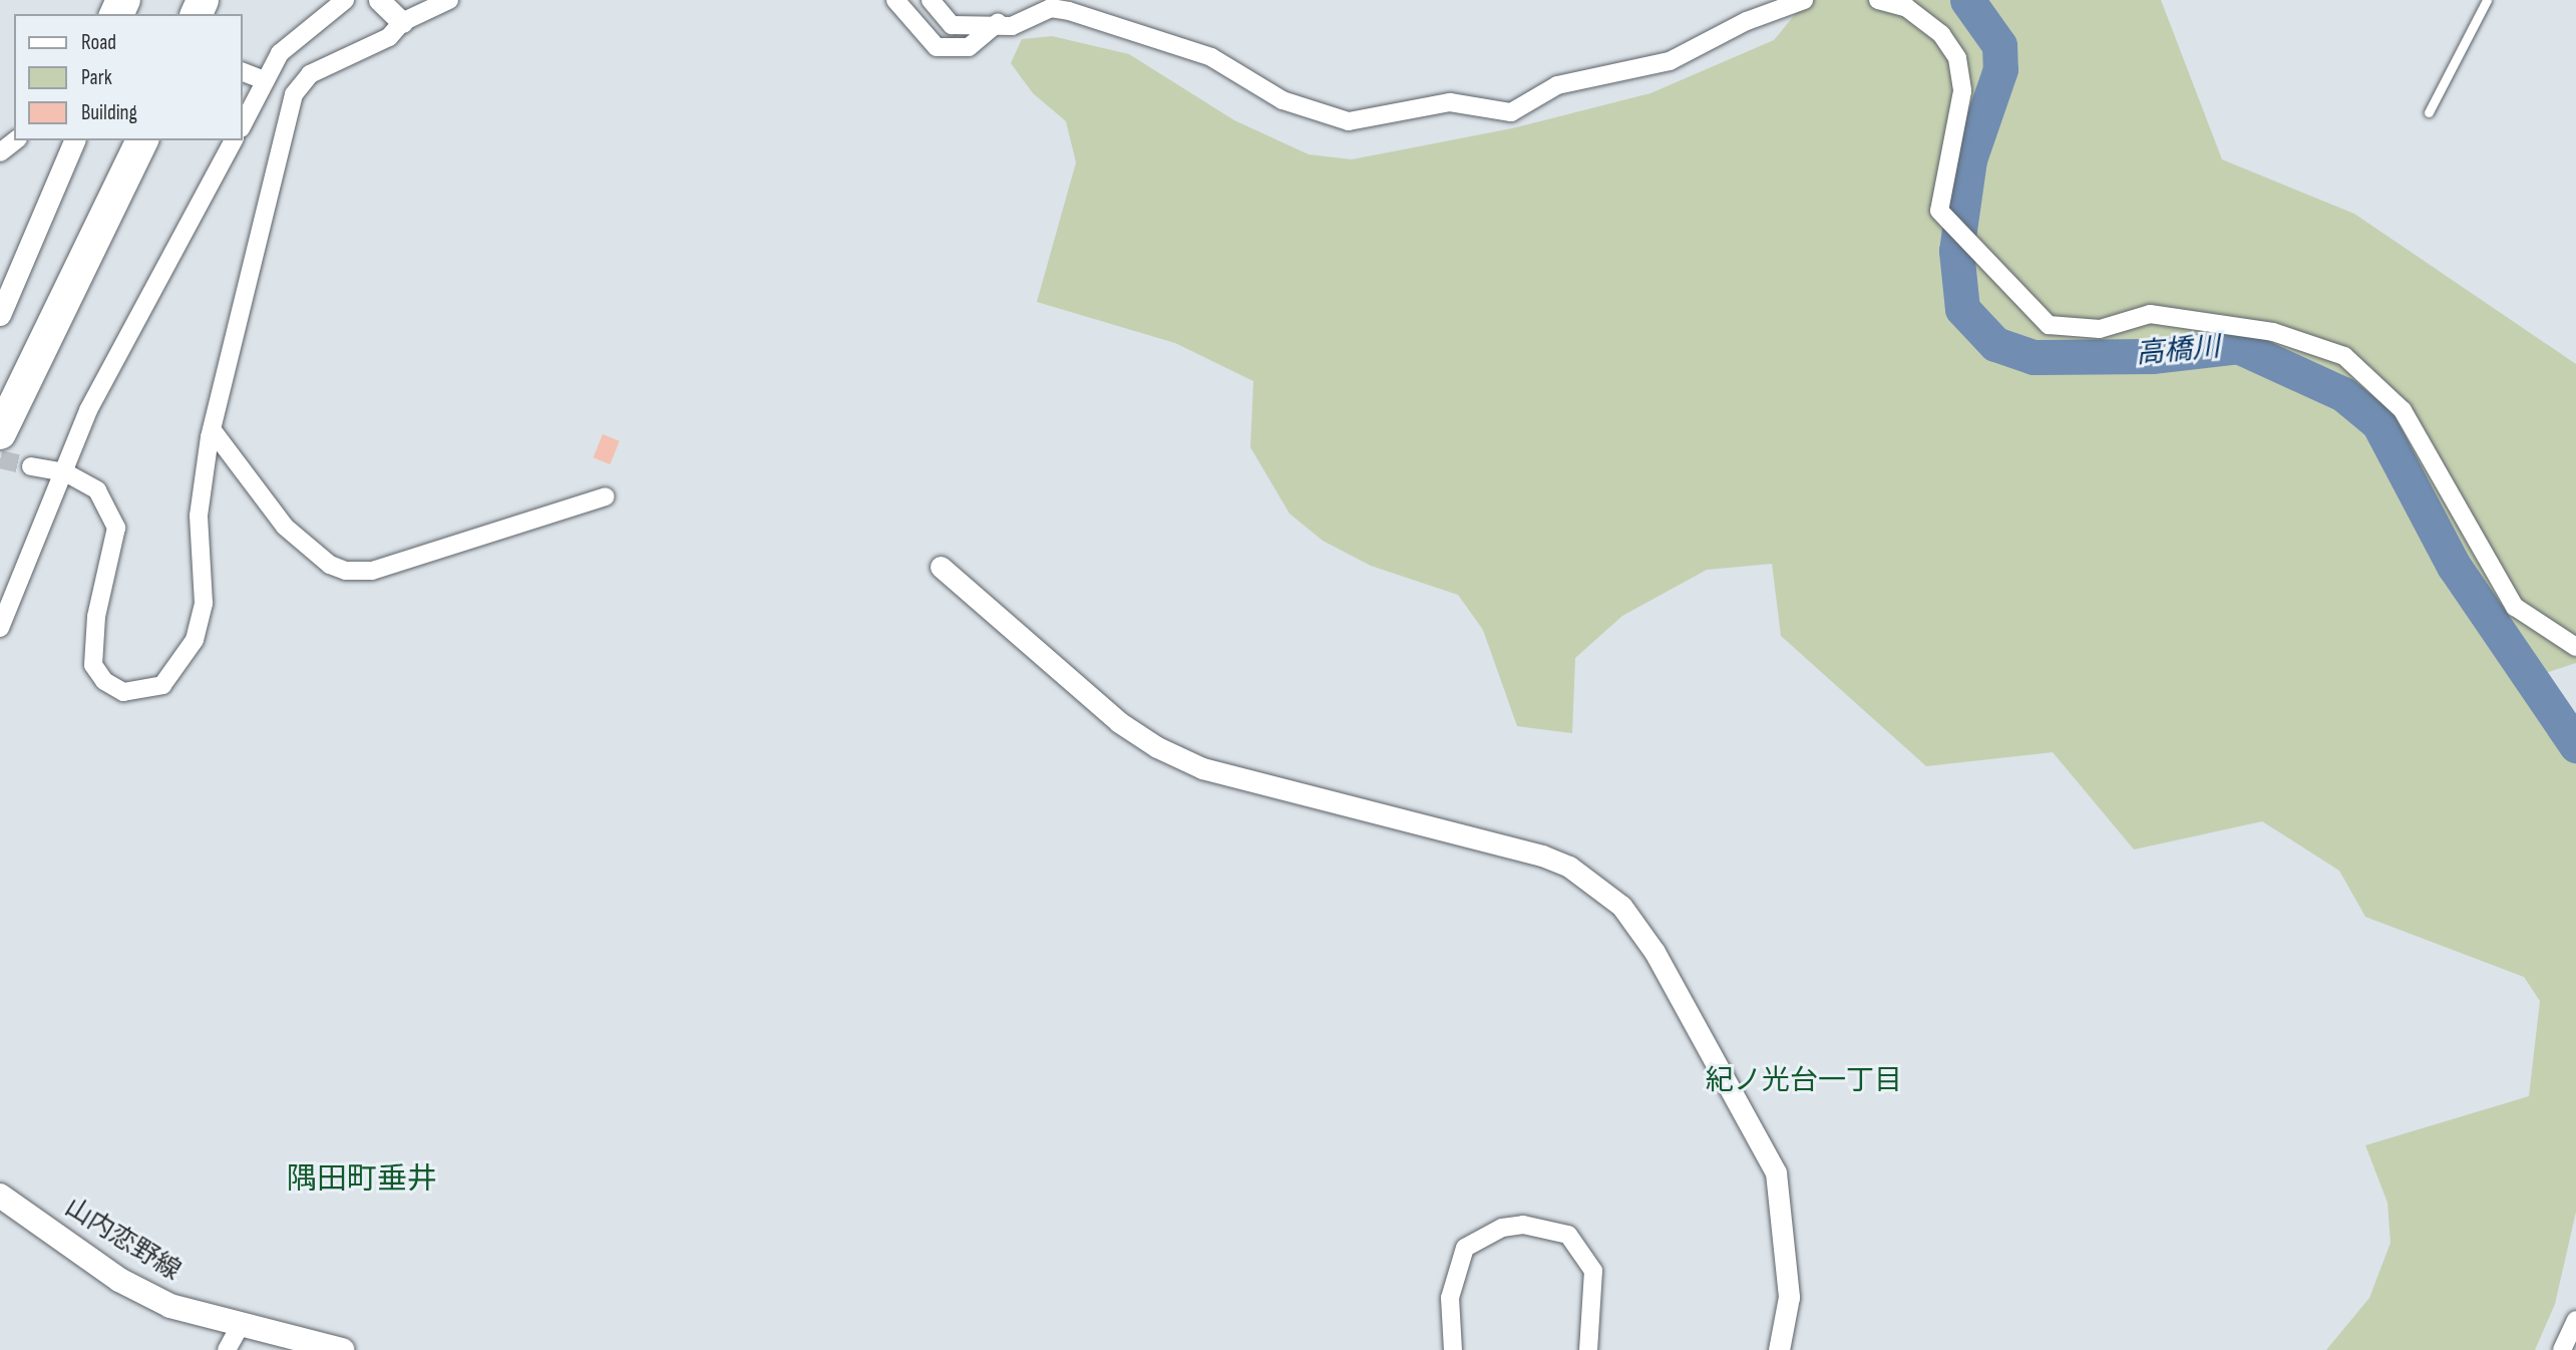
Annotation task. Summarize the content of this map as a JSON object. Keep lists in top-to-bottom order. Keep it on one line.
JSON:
{"streets":{"main road":["山内恋野線"]},"districts":["紀ノ光台一丁目","隅田町垂井"],"water":["高橋川"],"legend":["Road","Park","Building"]}
